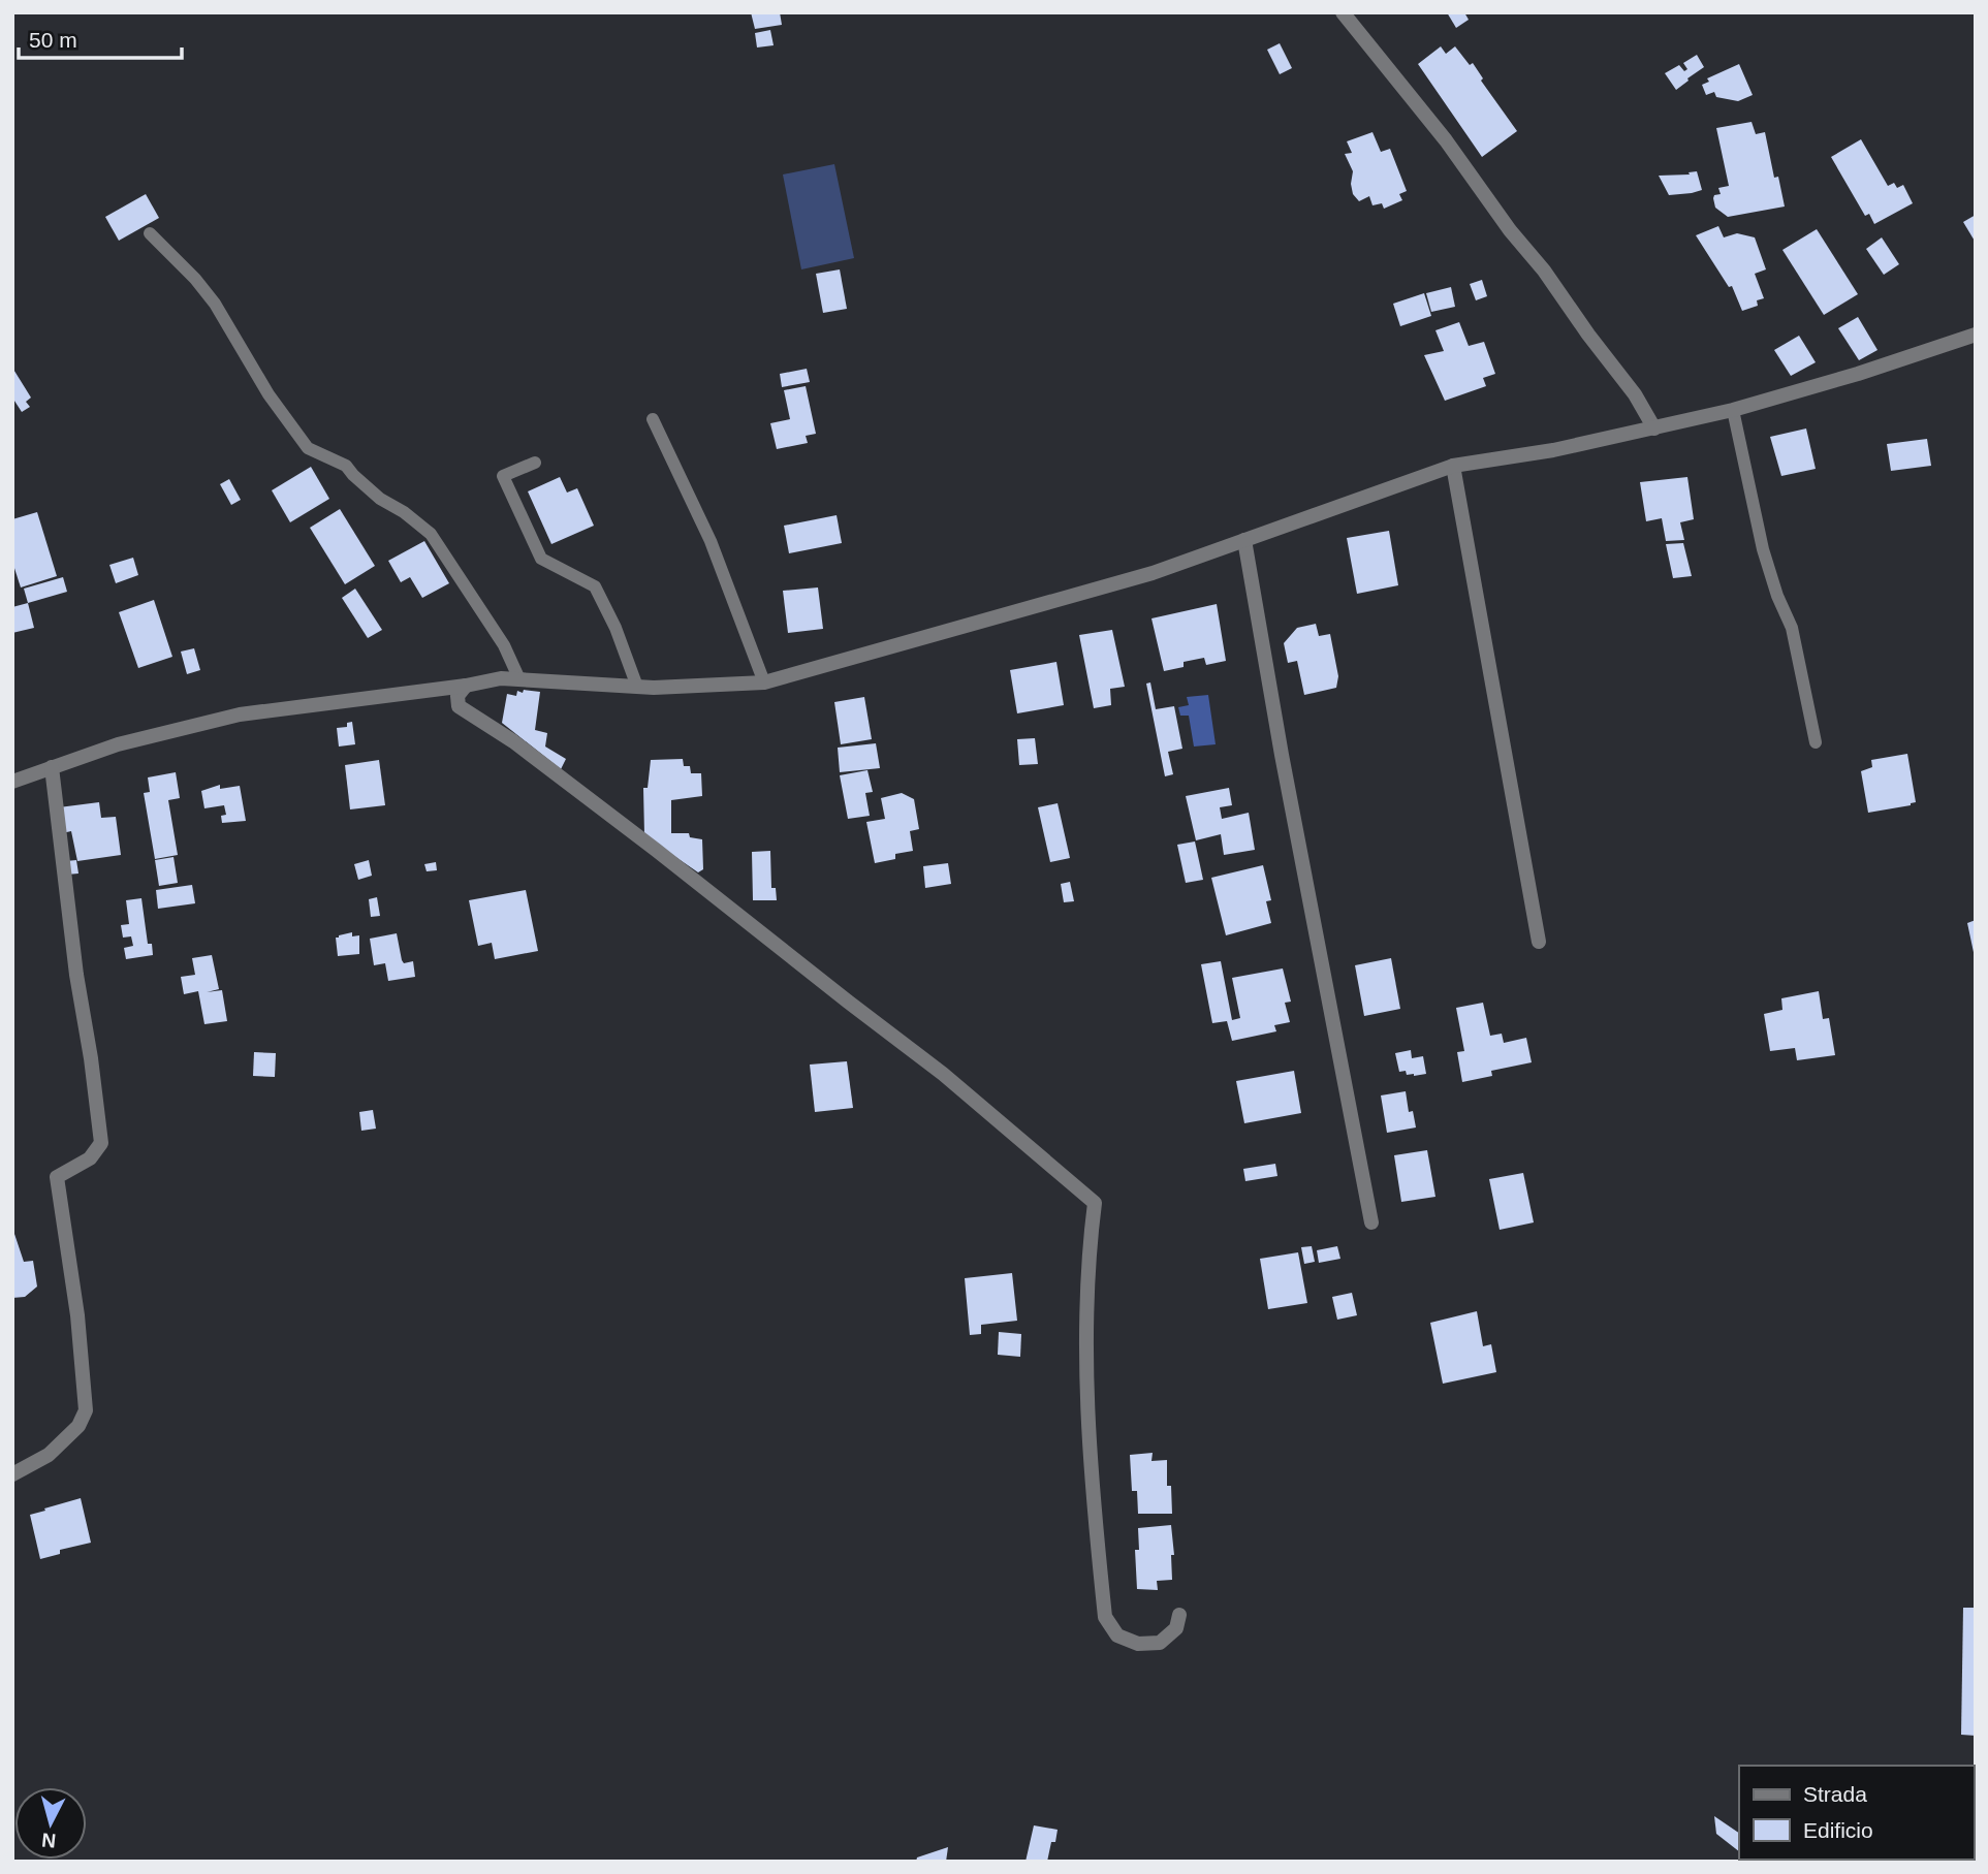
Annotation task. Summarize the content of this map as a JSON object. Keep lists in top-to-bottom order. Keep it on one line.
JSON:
{"legend":["Strada","Edificio"],"scale_bar":"50 m","north":"bottom"}
